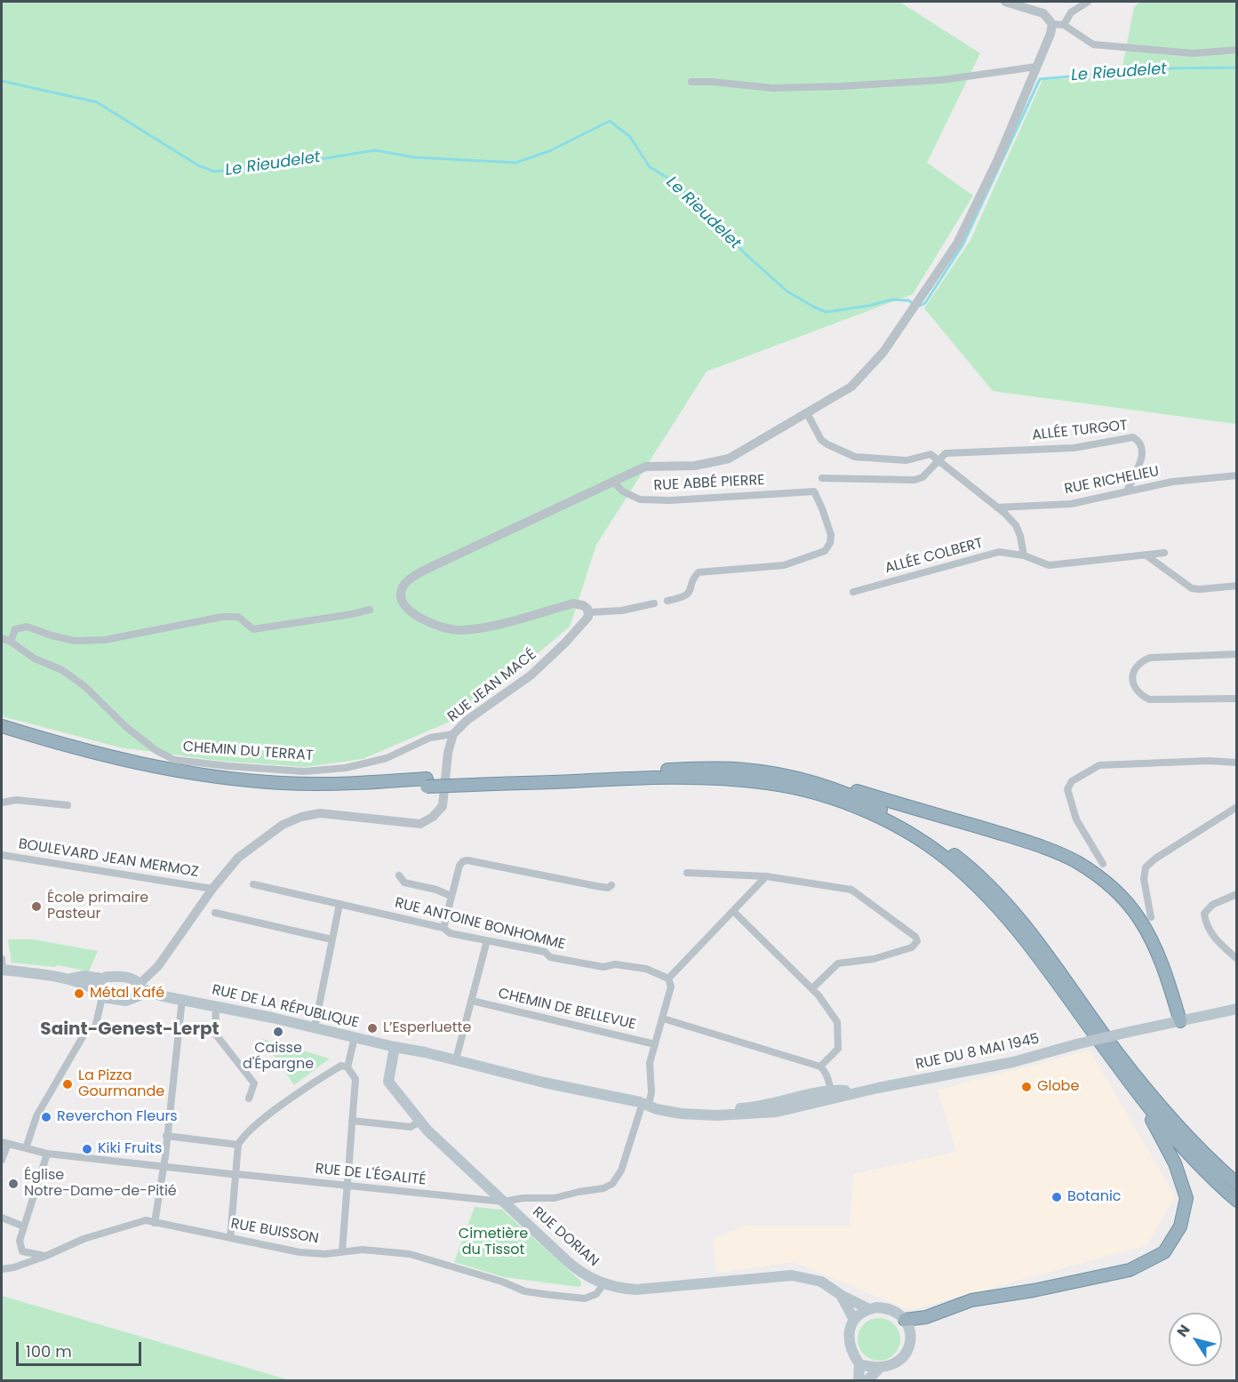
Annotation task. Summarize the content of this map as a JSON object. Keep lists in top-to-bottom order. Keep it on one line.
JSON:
{"streets":{"main road":["RUE DE LA RÉPUBLIQUE","RUE DU 8 MAI 1945","RUE DORIAN"],"street":["ALLÉE TURGOT","RUE RICHELIEU","RUE ABBÉ PIERRE","ALLÉE COLBERT","RUE JEAN MACÉ","CHEMIN DU TERRAT","BOULEVARD JEAN MERMOZ","RUE ANTOINE BONHOMME","CHEMIN DE BELLEVUE","RUE DE L'ÉGALITÉ","RUE BUISSON"]},"crossings":[["ALLÉE TURGOT","RUE RICHELIEU"],["RUE JEAN MACÉ","CHEMIN DU TERRAT"],["RUE JEAN MACÉ","BOULEVARD JEAN MERMOZ"],["RUE JEAN MACÉ","RUE DE LA RÉPUBLIQUE"],["RUE DE LA RÉPUBLIQUE","RUE DU 8 MAI 1945"],["RUE DE LA RÉPUBLIQUE","RUE DE L'ÉGALITÉ"],["RUE DE LA RÉPUBLIQUE","RUE DORIAN"],["RUE DU 8 MAI 1945","RUE DE L'ÉGALITÉ"],["RUE DE L'ÉGALITÉ","RUE DORIAN"],["RUE BUISSON","RUE DORIAN"]],"districts":["Saint-Genest-Lerpt"],"water":["Le Rieudelet"],"parks":["Cimetière du Tissot"],"places":["École primaire Pasteur","Métal Kafé","L’Esperluette","Caisse d'Épargne","La Pizza Gourmande","Globe","Reverchon Fleurs","Kiki Fruits","Église Notre-Dame-de-Pitié","Botanic"],"scale_bar":"100 m","north":"top left"}
